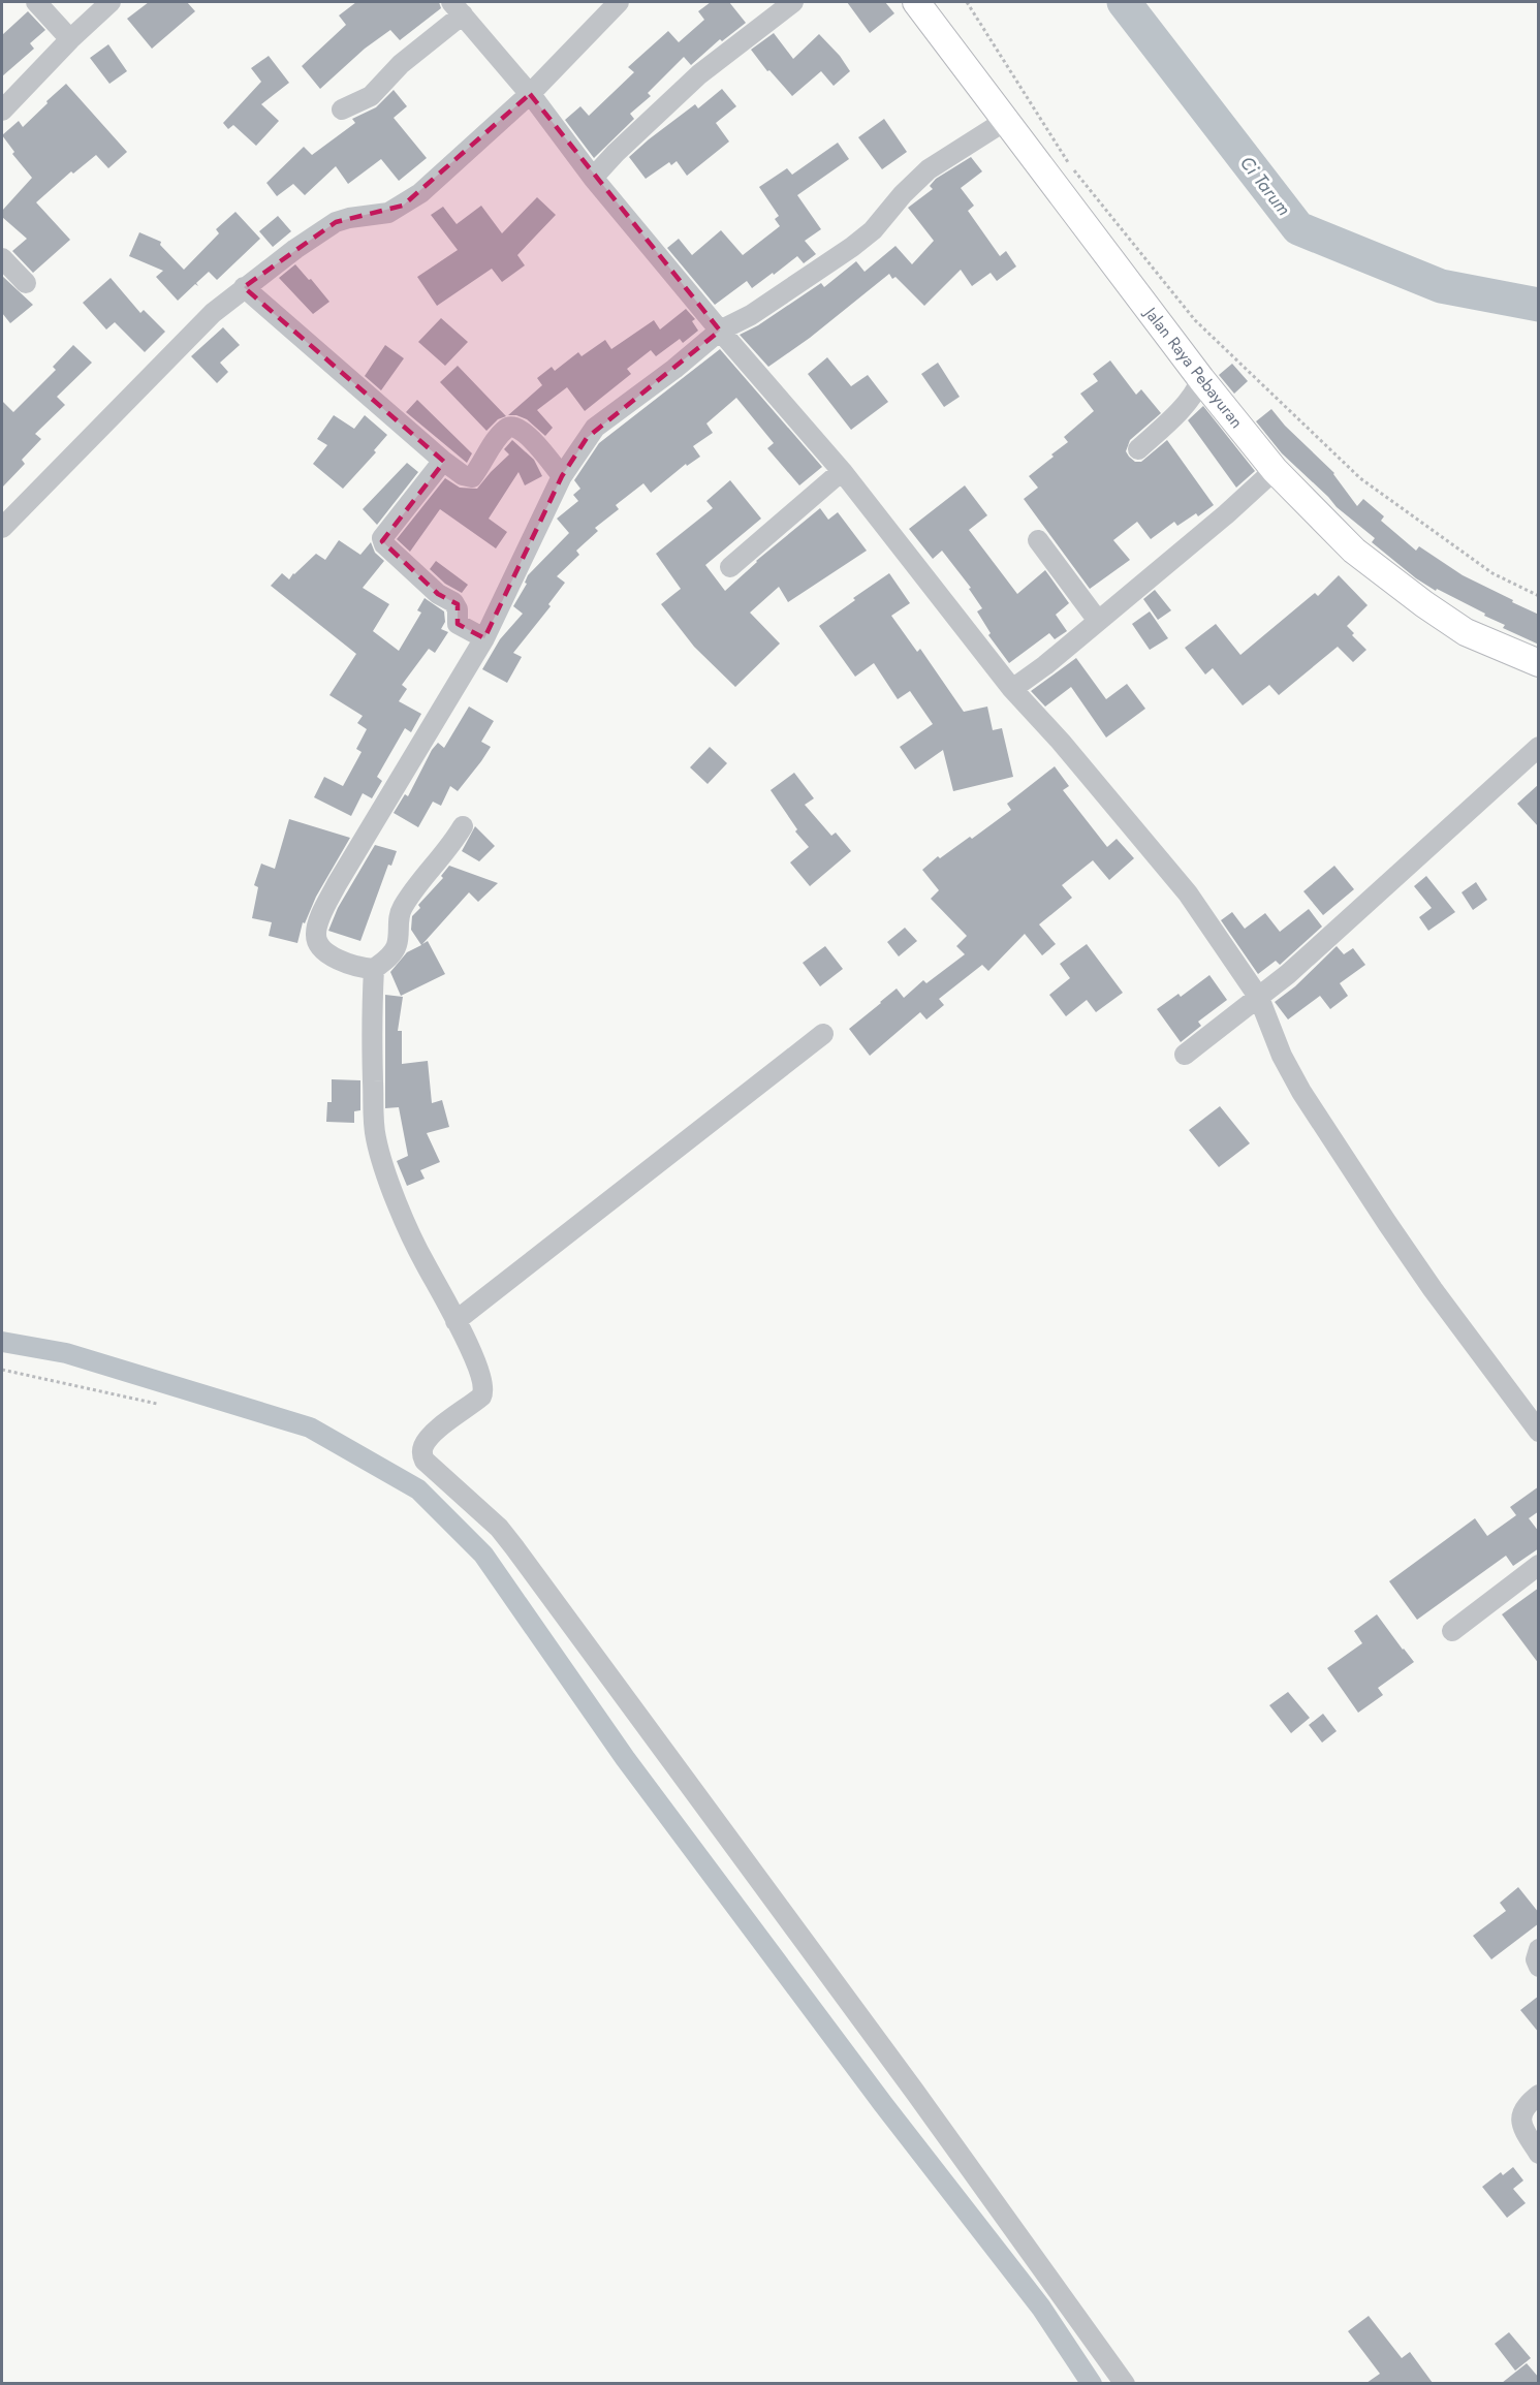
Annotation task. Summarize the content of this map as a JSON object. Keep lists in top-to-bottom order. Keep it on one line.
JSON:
{"streets":{"main road":["Jalan Raya Pebayuran"]},"water":["Ci Tarum"]}
